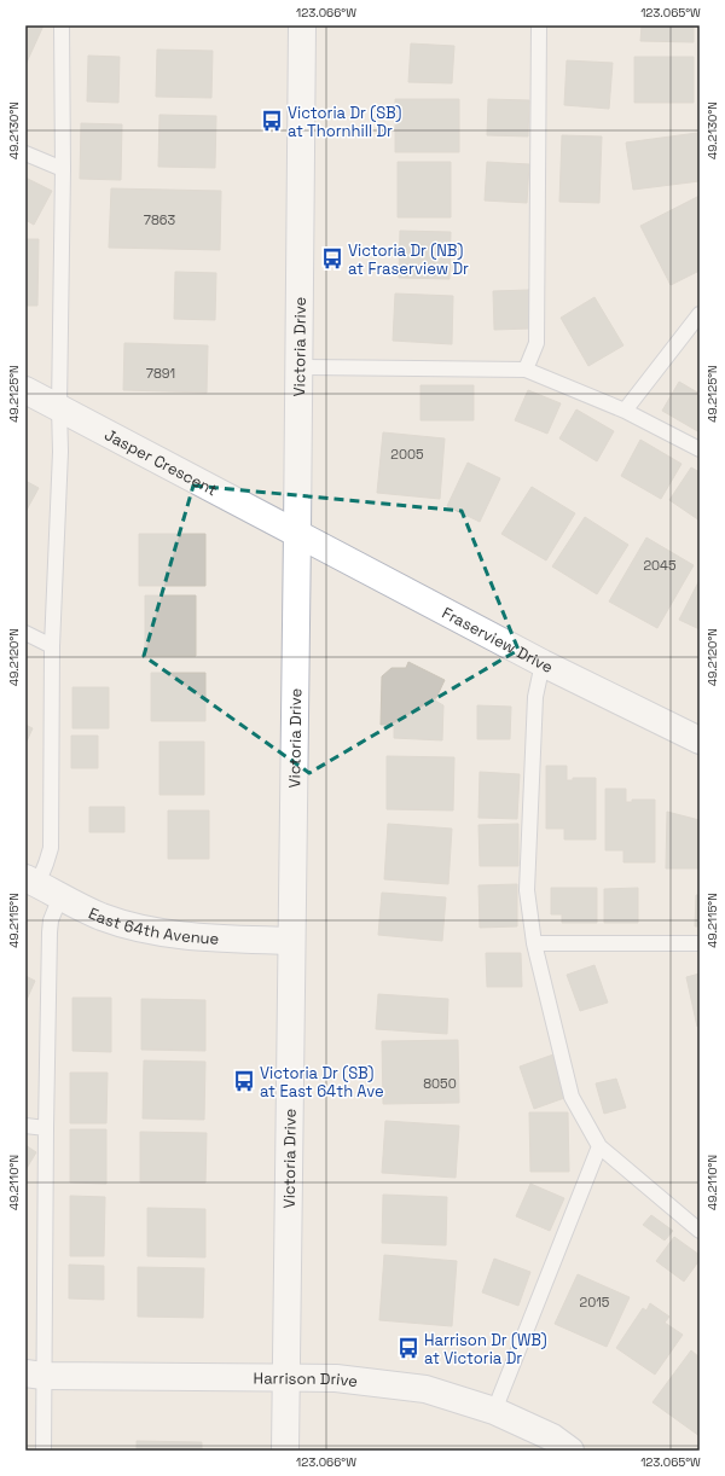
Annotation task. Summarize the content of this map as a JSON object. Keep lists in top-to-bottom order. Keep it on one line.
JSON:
{"streets":{"street":["Victoria Drive","Jasper Crescent","Fraserview Drive","East 64th Avenue","Harrison Drive"]},"crossings":[["Victoria Drive","Jasper Crescent"],["Victoria Drive","Fraserview Drive"],["Victoria Drive","East 64th Avenue"],["Victoria Drive","Harrison Drive"],["Jasper Crescent","Fraserview Drive"]],"places":{"bus stop":["Victoria Dr (SB) at Thornhill Dr","Victoria Dr (NB) at Fraserview Dr","Victoria Dr (SB) at East 64th Ave","Harrison Dr (WB) at Victoria Dr"]},"house_numbers":["7863","7891","2005","2045","8050","2015"],"coordinates":["123.066°W","123.065°W","49.2130°N","49.2125°N","49.2120°N","49.2115°N","49.2110°N"]}
